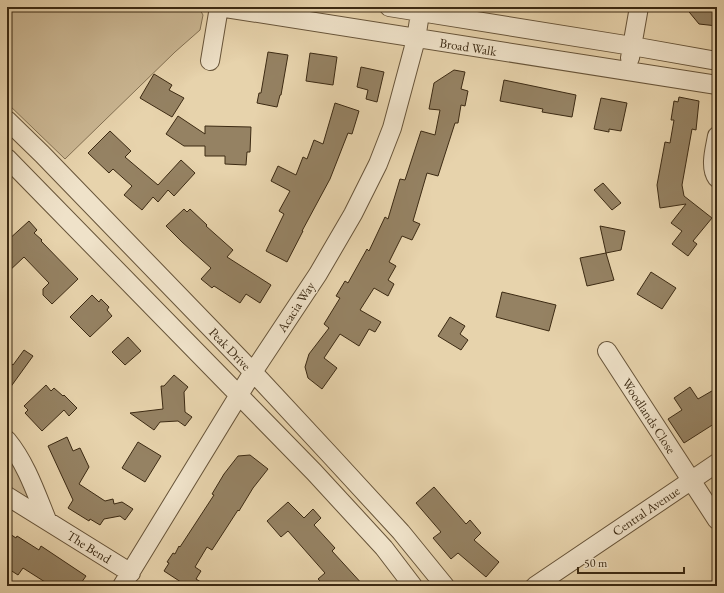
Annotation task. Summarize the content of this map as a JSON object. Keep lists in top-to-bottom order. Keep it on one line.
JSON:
{"streets":{"street":["Broad Walk","Acacia Way","Peak Drive","Woodlands Close","Central Avenue","The Bend"]},"crossings":[["Broad Walk","Acacia Way"],["Acacia Way","Peak Drive"],["Acacia Way","The Bend"],["Woodlands Close","Central Avenue"]],"scale_bar":"50 m"}
